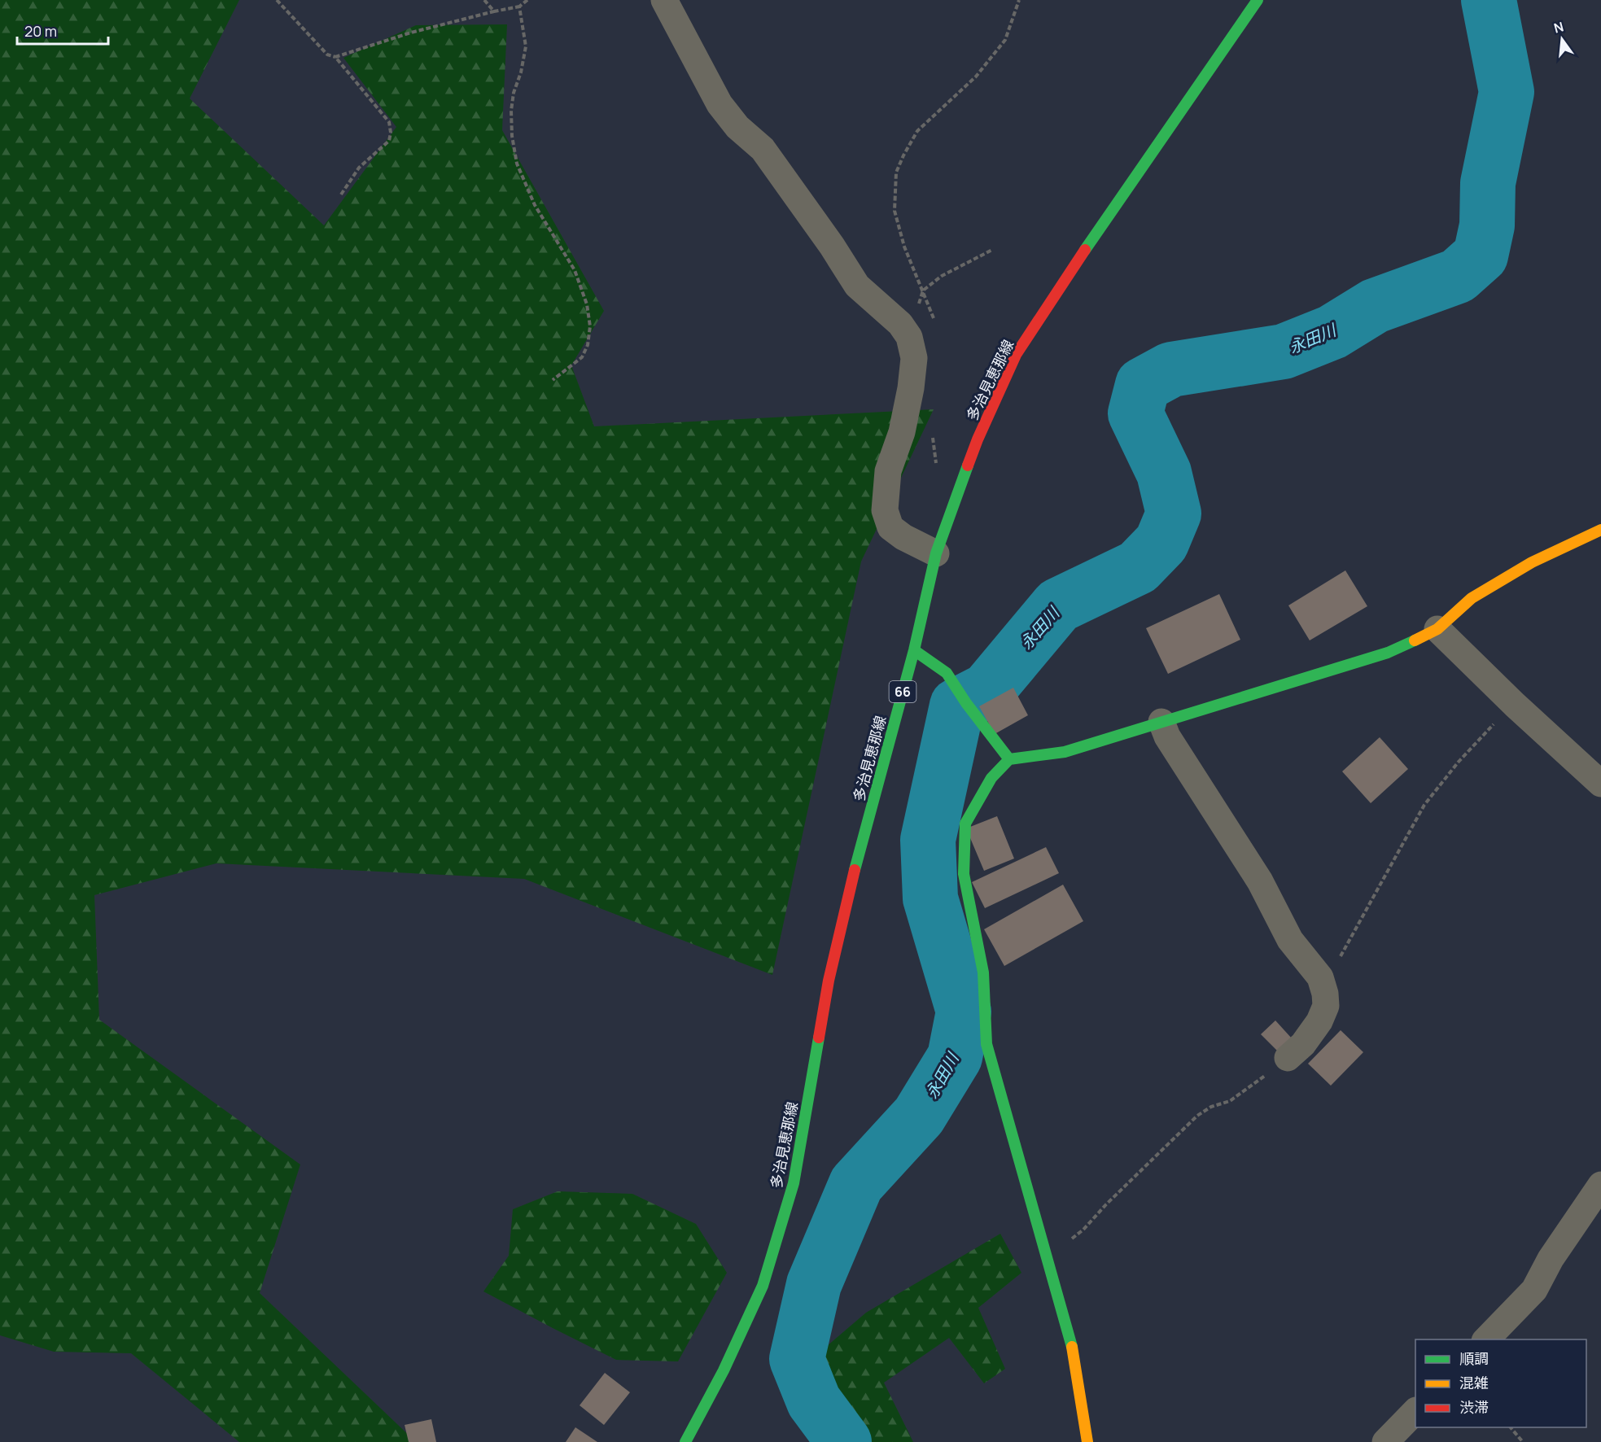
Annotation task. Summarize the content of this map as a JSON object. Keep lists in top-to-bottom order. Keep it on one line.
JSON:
{"streets":{"main road":["多治見恵那線","66"]},"water":["永田川"],"legend":["順調","混雑","渋滞"],"scale_bar":"20 m","north":"top"}
